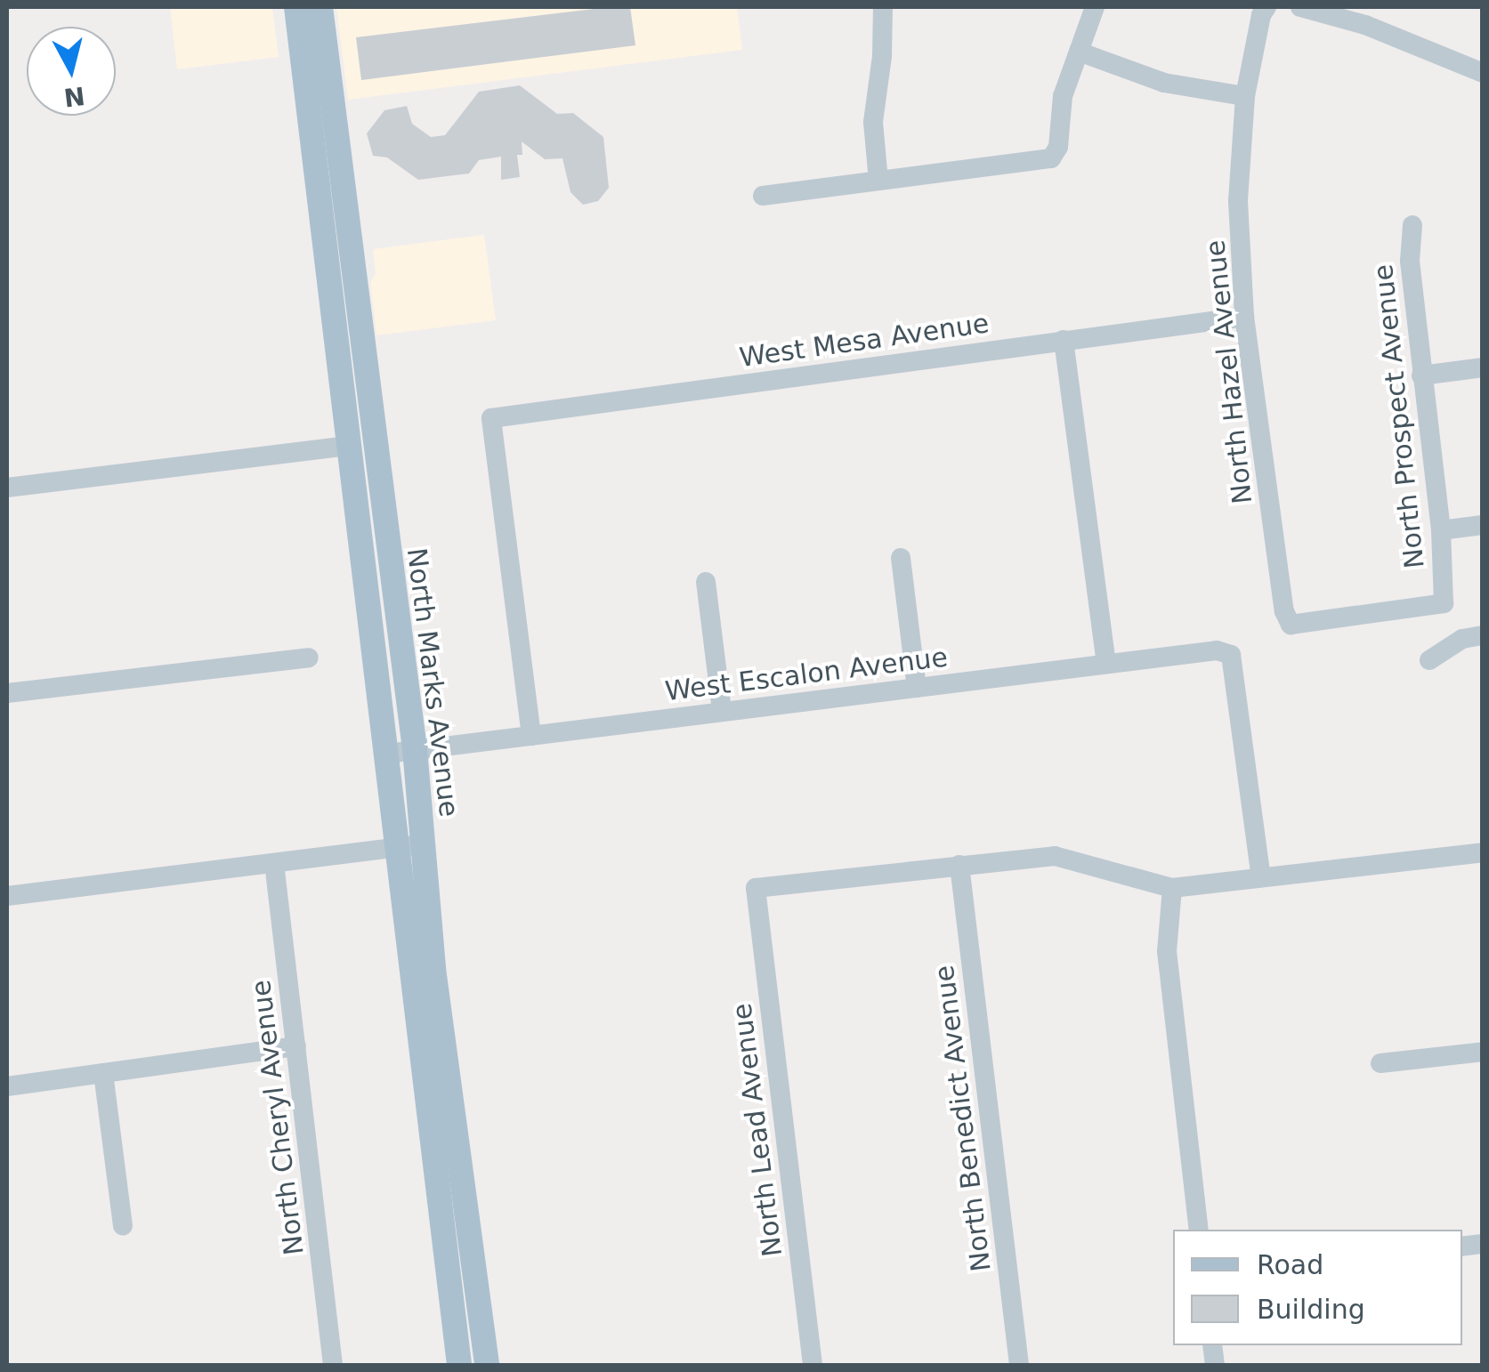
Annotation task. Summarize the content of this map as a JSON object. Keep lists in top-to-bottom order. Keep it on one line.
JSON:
{"streets":{"main road":["North Marks Avenue"],"street":["West Mesa Avenue","North Hazel Avenue","North Prospect Avenue","West Escalon Avenue","North Cheryl Avenue","North Benedict Avenue","North Lead Avenue"]},"crossings":[["West Mesa Avenue","North Hazel Avenue"],["West Mesa Avenue","West Escalon Avenue"],["North Hazel Avenue","North Prospect Avenue"],["West Escalon Avenue","North Marks Avenue"],["North Benedict Avenue","North Lead Avenue"]],"legend":["Road","Building"],"north":"bottom"}
